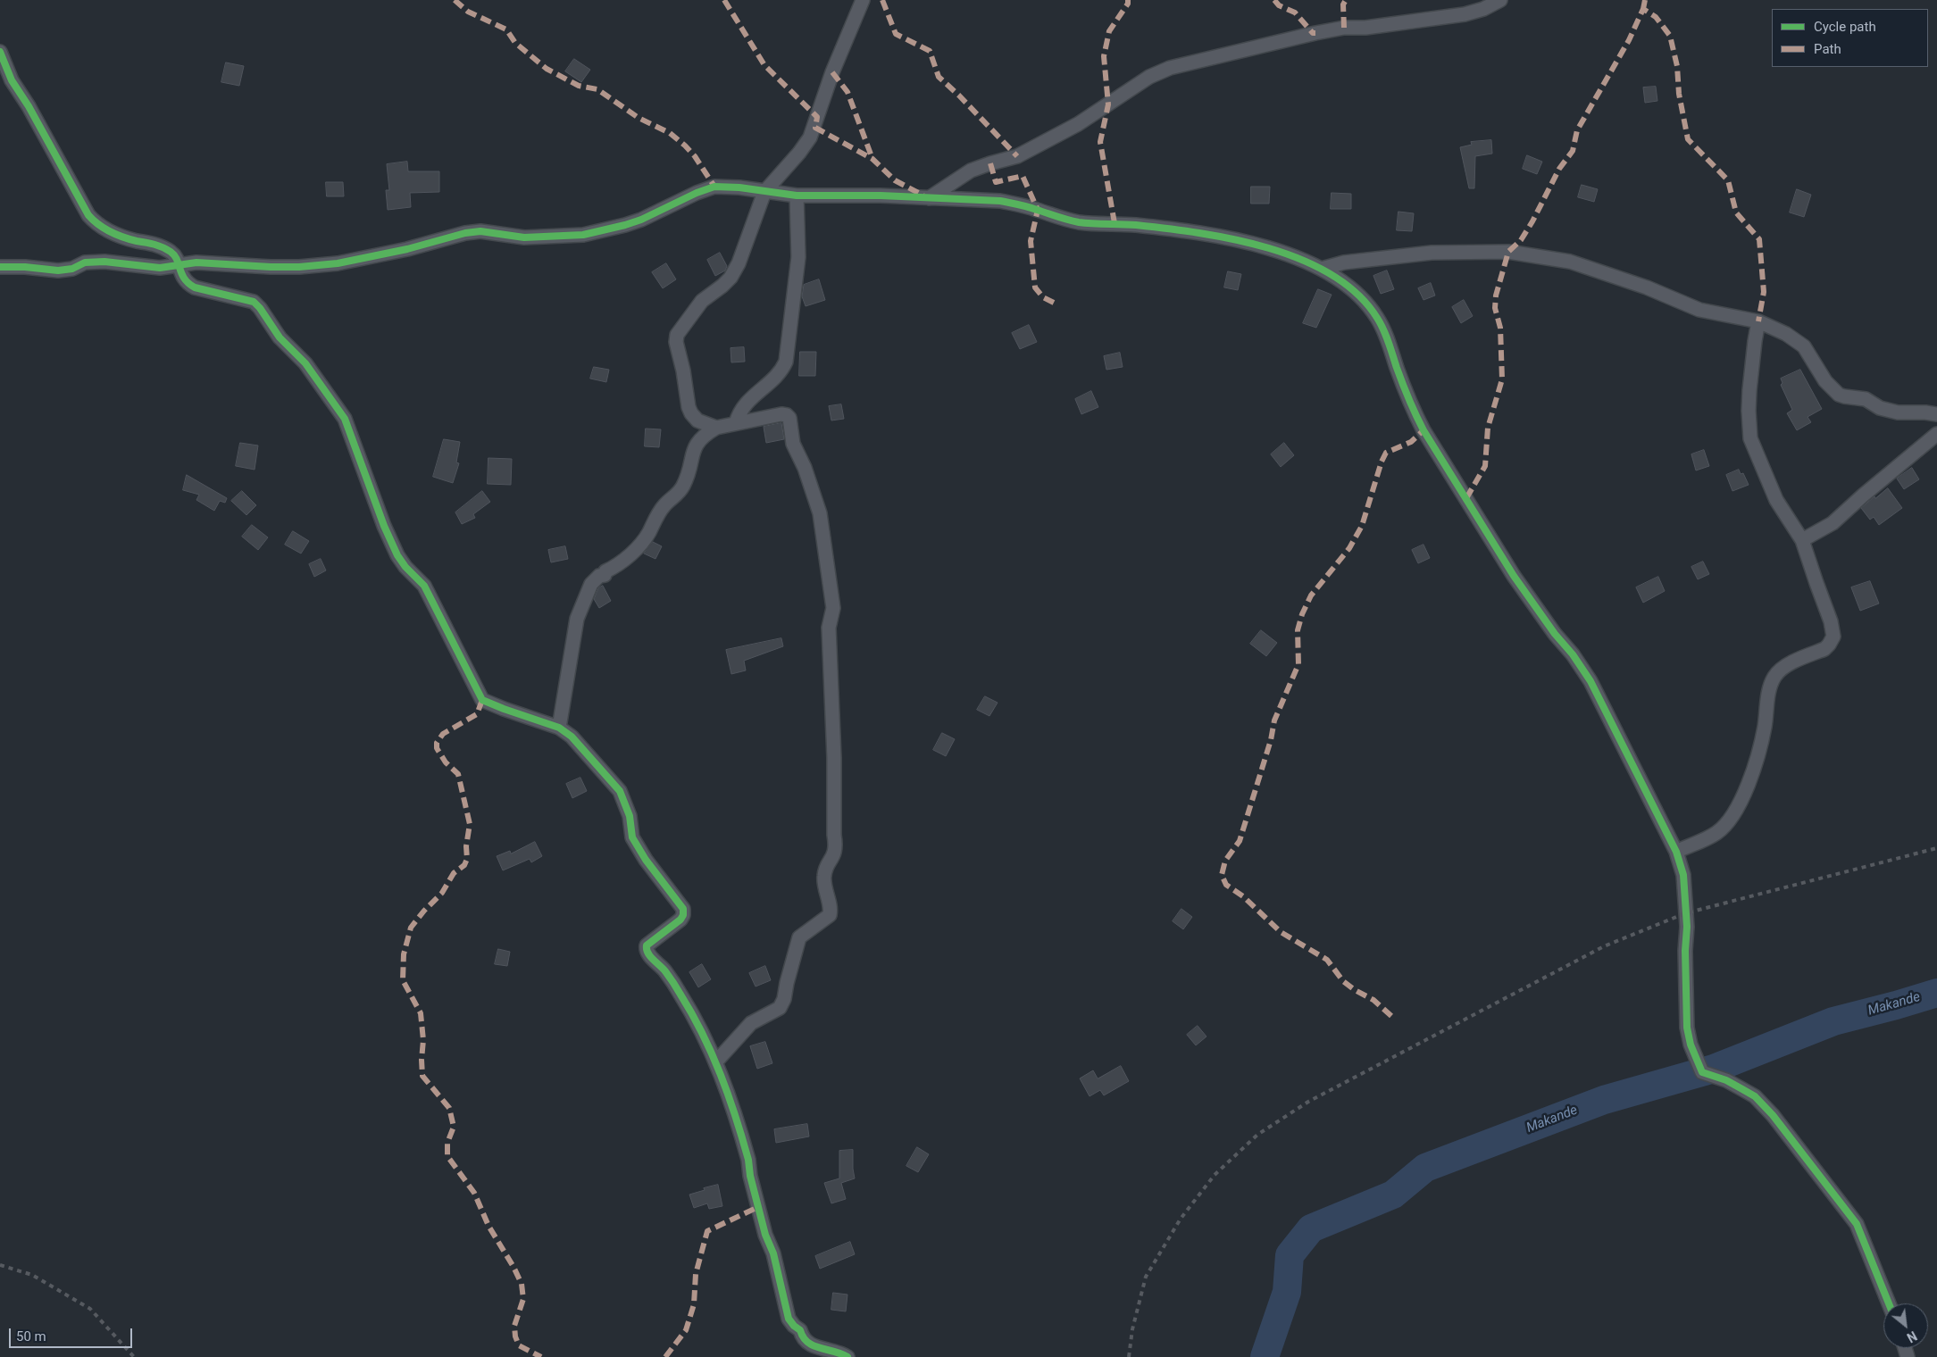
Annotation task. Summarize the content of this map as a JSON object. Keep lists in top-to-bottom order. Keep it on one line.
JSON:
{"water":["Makande"],"legend":["Cycle path","Path"],"scale_bar":"50 m","north":"bottom right"}
